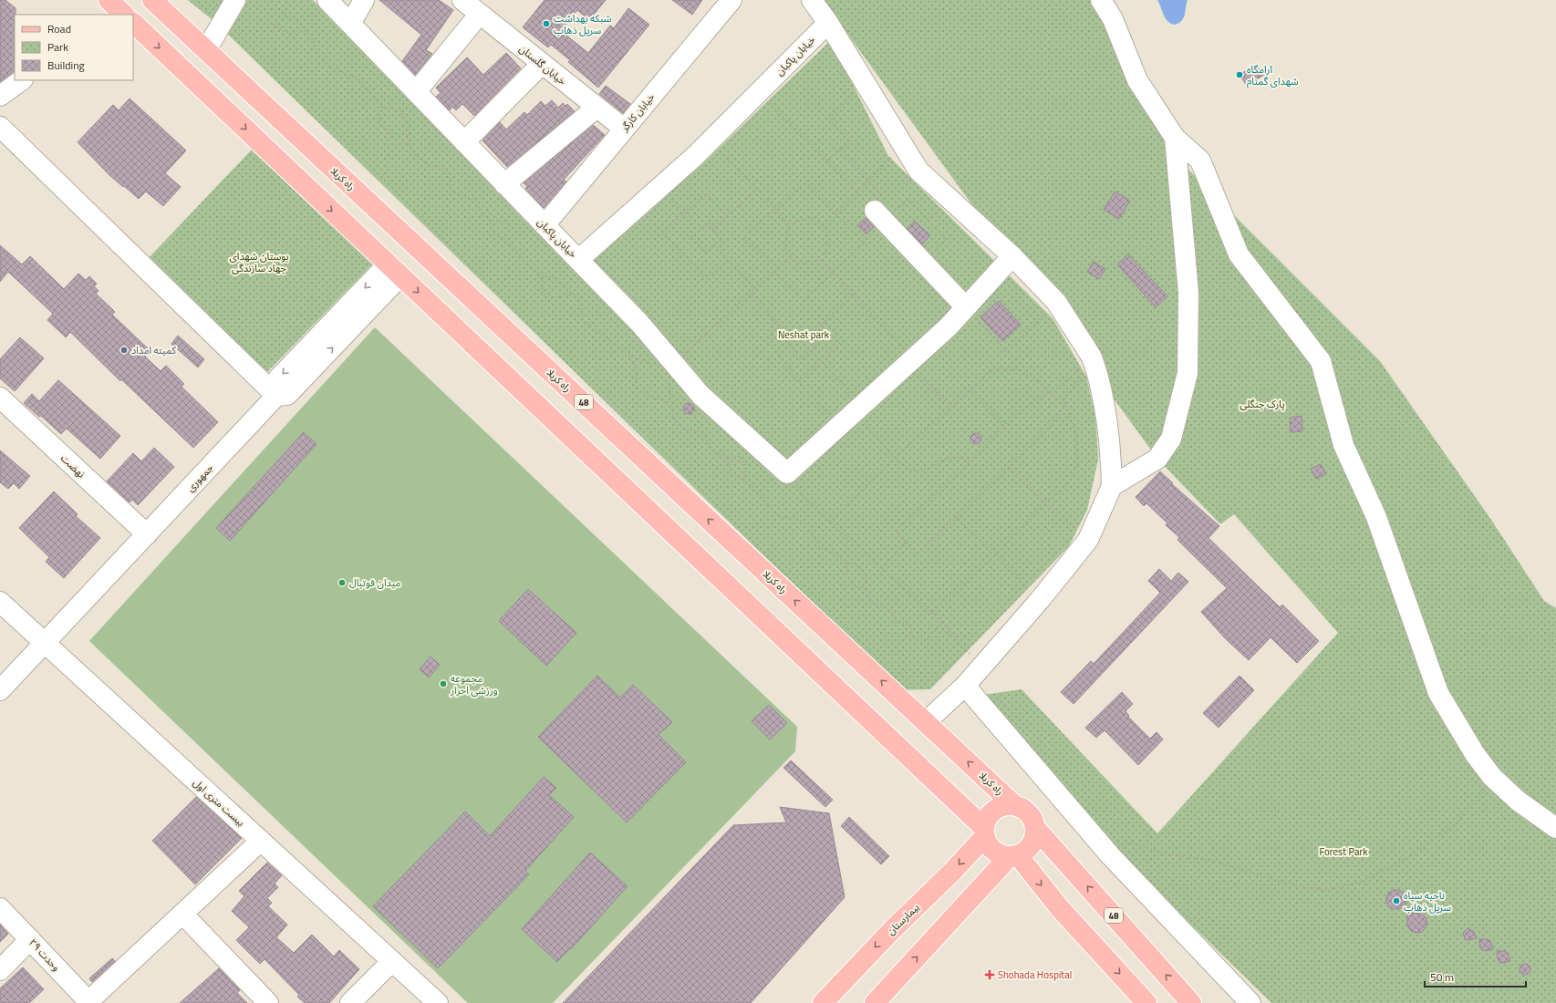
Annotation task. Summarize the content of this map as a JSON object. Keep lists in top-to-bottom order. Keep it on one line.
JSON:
{"streets":{"main road":["راه کربلا","48","بیمارستان"],"street":["خیابان پاکبان","خیابان گلستان","خیابان کارگر","نهضت","جمهوری","بیست متری اول","وحدت ۲۹"]},"crossings":[["خیابان پاکبان","خیابان کارگر"],["خیابان گلستان","خیابان کارگر"],["راه کربلا","48"],["راه کربلا","بیمارستان"],["48","بیمارستان"],["نهضت","جمهوری"],["جمهوری","بیست متری اول"]],"parks":["بوستان شهدای جهاد سازندگی","Neshat park","پارک جنگلی","Forest Park"],"places":{"other":["شبکه بهداشت سرپل ذهاب","آرامگاه شهدای گمنام","کمیته امداد","میدان فوتبال","مجموعه ورزشی احرار","ناحیه سپاه سرپل ذهاب"],"health":["Shohada Hospital"]},"legend":["Road","Park","Building"],"scale_bar":"50 m"}
